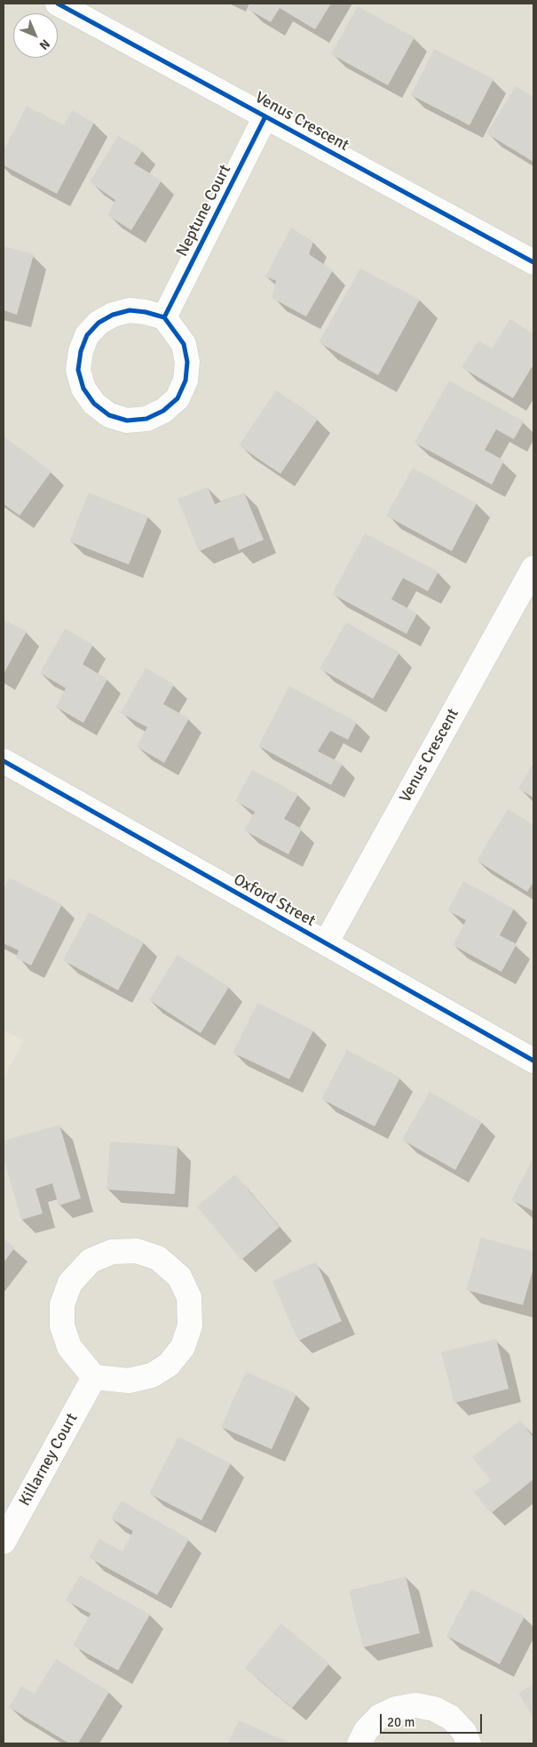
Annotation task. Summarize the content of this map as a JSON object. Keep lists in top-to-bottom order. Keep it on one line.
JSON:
{"streets":{"street":["Venus Crescent","Neptune Court","Oxford Street","Killarney Court"]},"crossings":[["Venus Crescent","Neptune Court"],["Venus Crescent","Oxford Street"]],"scale_bar":"20 m","north":"bottom right"}
